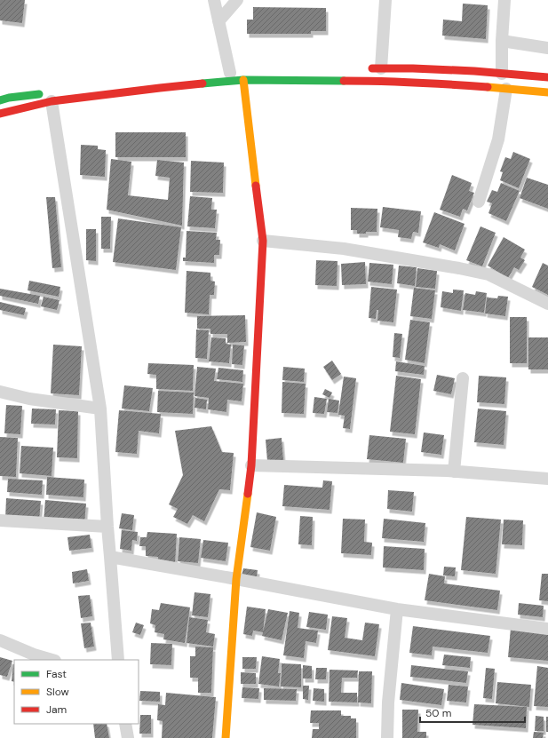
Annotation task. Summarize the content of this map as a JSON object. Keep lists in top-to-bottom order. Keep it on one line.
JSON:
{"legend":["Fast","Slow","Jam"],"scale_bar":"50 m"}
